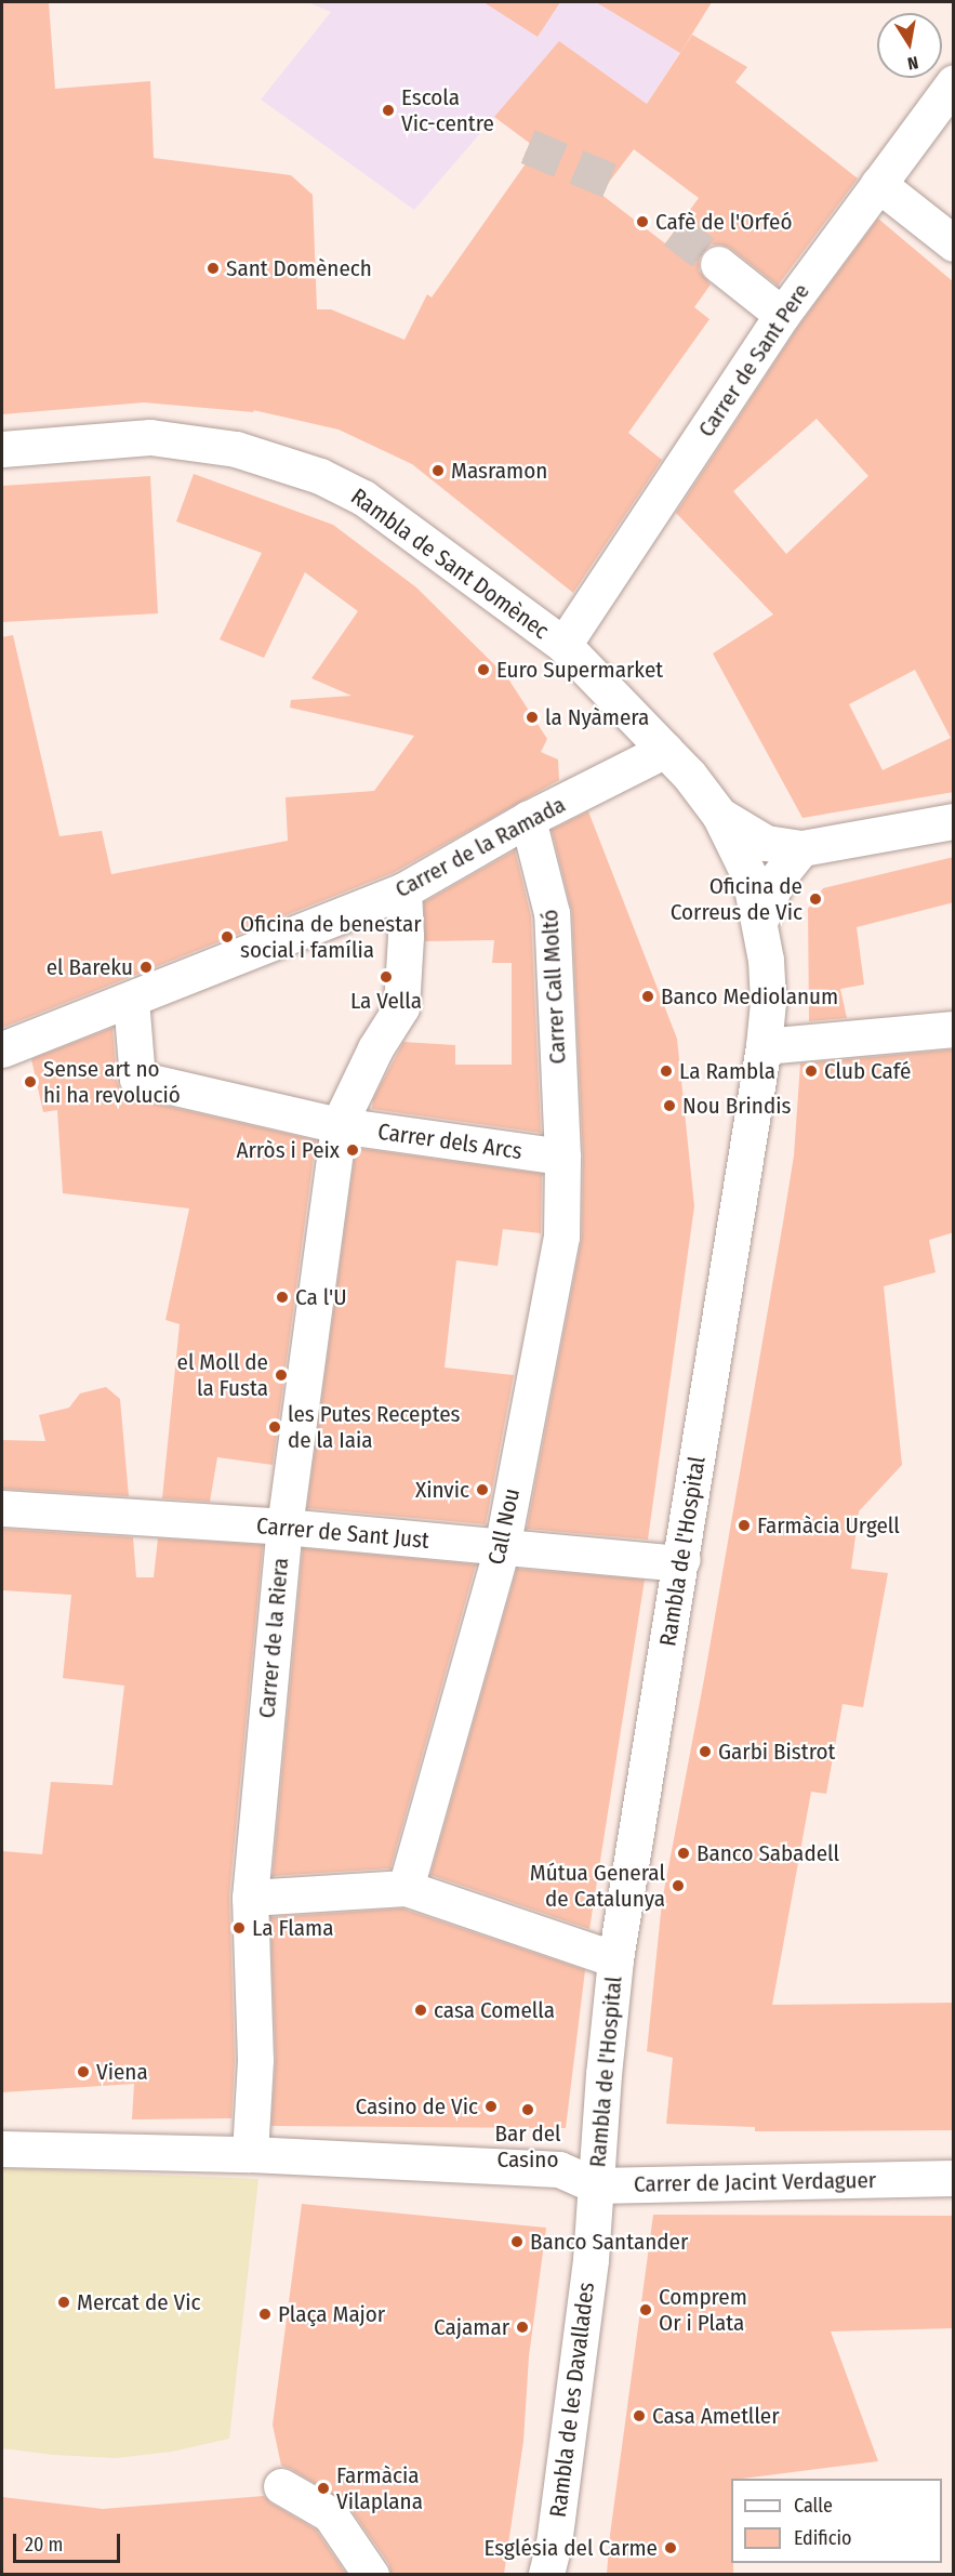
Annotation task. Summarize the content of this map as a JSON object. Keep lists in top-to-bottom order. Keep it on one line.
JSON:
{"streets":{"street":["Carrer de Sant Pere","Rambla de Sant Domènec","Carrer de la Ramada","Carrer Call Moltó","Carrer dels Arcs","Call Nou","Carrer de Sant Just","Rambla de l'Hospital","Carrer de la Riera","Carrer de Jacint Verdaguer","Rambla de les Davallades"]},"crossings":[["Carrer de Sant Pere","Rambla de Sant Domènec"],["Rambla de Sant Domènec","Carrer de la Ramada"],["Rambla de Sant Domènec","Rambla de l'Hospital"],["Carrer de la Ramada","Carrer Call Moltó"],["Carrer de la Ramada","Carrer dels Arcs"],["Carrer de la Ramada","Rambla de l'Hospital"],["Carrer de la Ramada","Carrer de la Riera"],["Carrer Call Moltó","Carrer dels Arcs"],["Carrer Call Moltó","Call Nou"],["Carrer dels Arcs","Call Nou"],["Carrer dels Arcs","Carrer de la Riera"],["Call Nou","Carrer de Sant Just"],["Carrer de Sant Just","Rambla de l'Hospital"],["Carrer de Sant Just","Carrer de la Riera"],["Rambla de l'Hospital","Carrer de Jacint Verdaguer"],["Rambla de l'Hospital","Rambla de les Davallades"],["Carrer de la Riera","Carrer de Jacint Verdaguer"],["Carrer de Jacint Verdaguer","Rambla de les Davallades"]],"places":["Escola Vic-centre","Cafè de l'Orfeó","Sant Domènech","Masramon","Euro Supermarket","la Nyàmera","Oficina de Correus de Vic","Oficina de benestar social i família","el Bareku","La Vella","Banco Mediolanum","La Rambla","Club Café","Sense art no hi ha revolució","Nou Brindis","Arròs i Peix","Ca l'U","el Moll de la Fusta","les Putes Receptes de la Iaia","Xinvic","Farmàcia Urgell","Garbi Bistrot","Banco Sabadell","Mútua General de Catalunya","La Flama","casa Comella","Viena","Casino de Vic","Bar del Casino","Banco Santander","Mercat de Vic","Comprem Or i Plata","Plaça Major","Cajamar","Casa Ametller","Farmàcia Vilaplana","Església del Carme"],"legend":["Calle","Edificio"],"scale_bar":"20 m","north":"bottom"}
